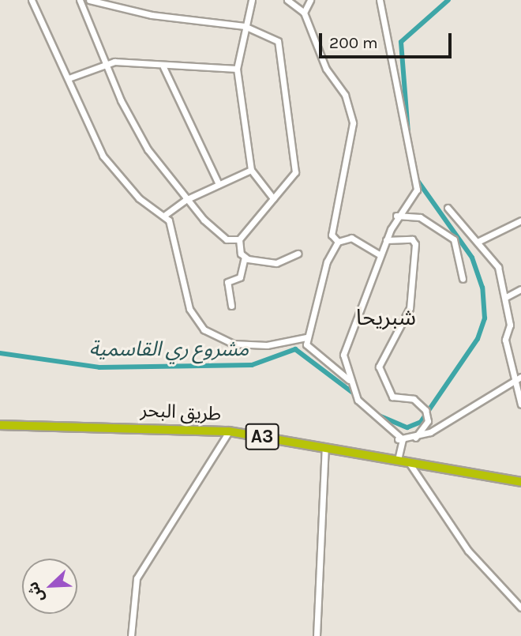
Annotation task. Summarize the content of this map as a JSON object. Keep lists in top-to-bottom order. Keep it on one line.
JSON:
{"streets":{"highway":["طريق البحر","A3"]},"districts":["شبريحا"],"water":["مشروع ري القاسمية"],"scale_bar":"200 m","north":"bottom left"}
